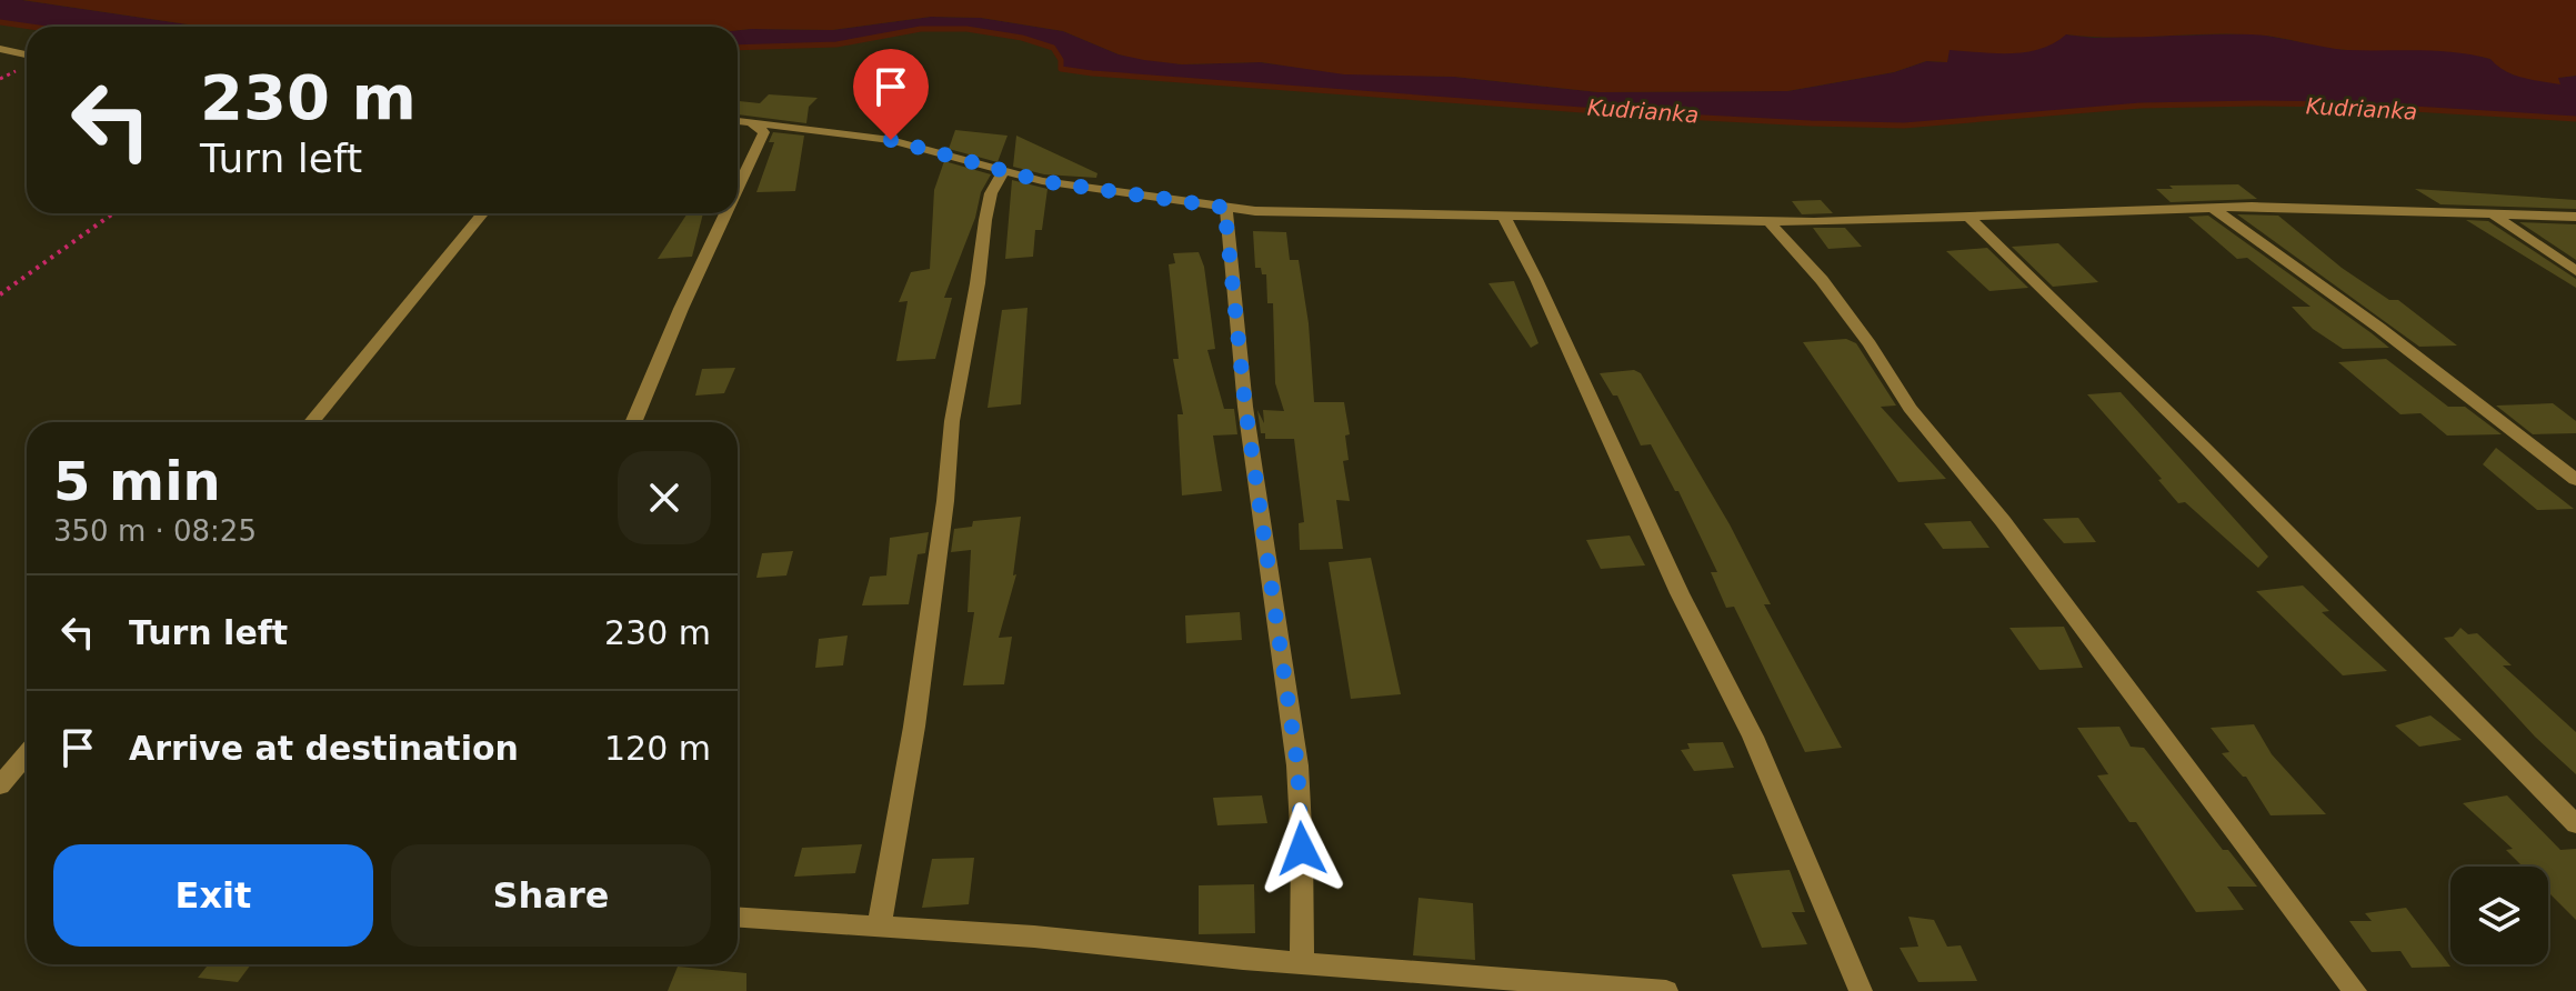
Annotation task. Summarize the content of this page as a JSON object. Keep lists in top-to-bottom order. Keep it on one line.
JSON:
{"water":["Kudrianka"],"page":{"turn":["230 m","Turn left"],"heading":["5 min","350 m · 08:25"],"list":[{"name":"Turn left","value":"230 m"},{"name":"Arrive at destination","value":"120 m"}],"buttons":["Exit","Share"]}}
